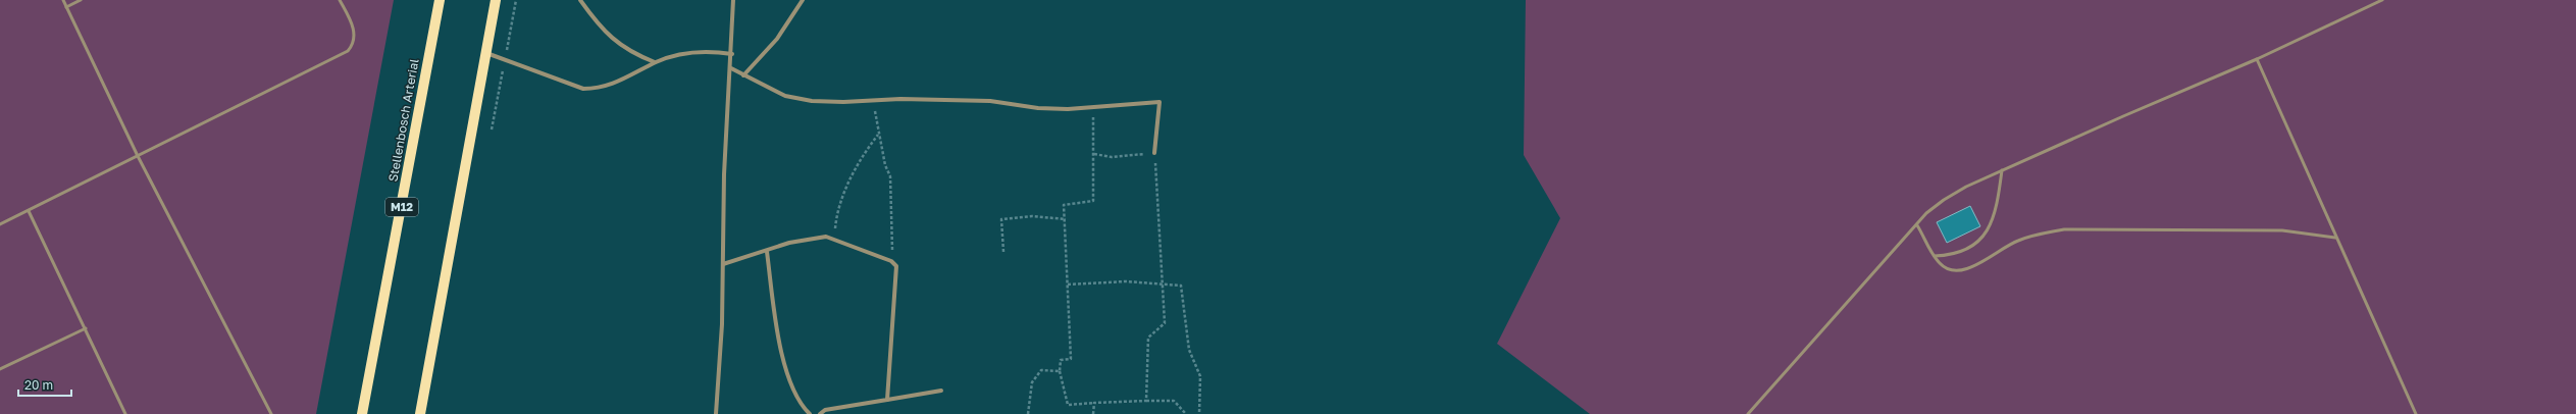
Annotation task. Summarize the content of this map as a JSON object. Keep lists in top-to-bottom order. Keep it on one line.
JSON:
{"streets":{"main road":["Stellenbosch Arterial","M12"]},"scale_bar":"20 m"}
